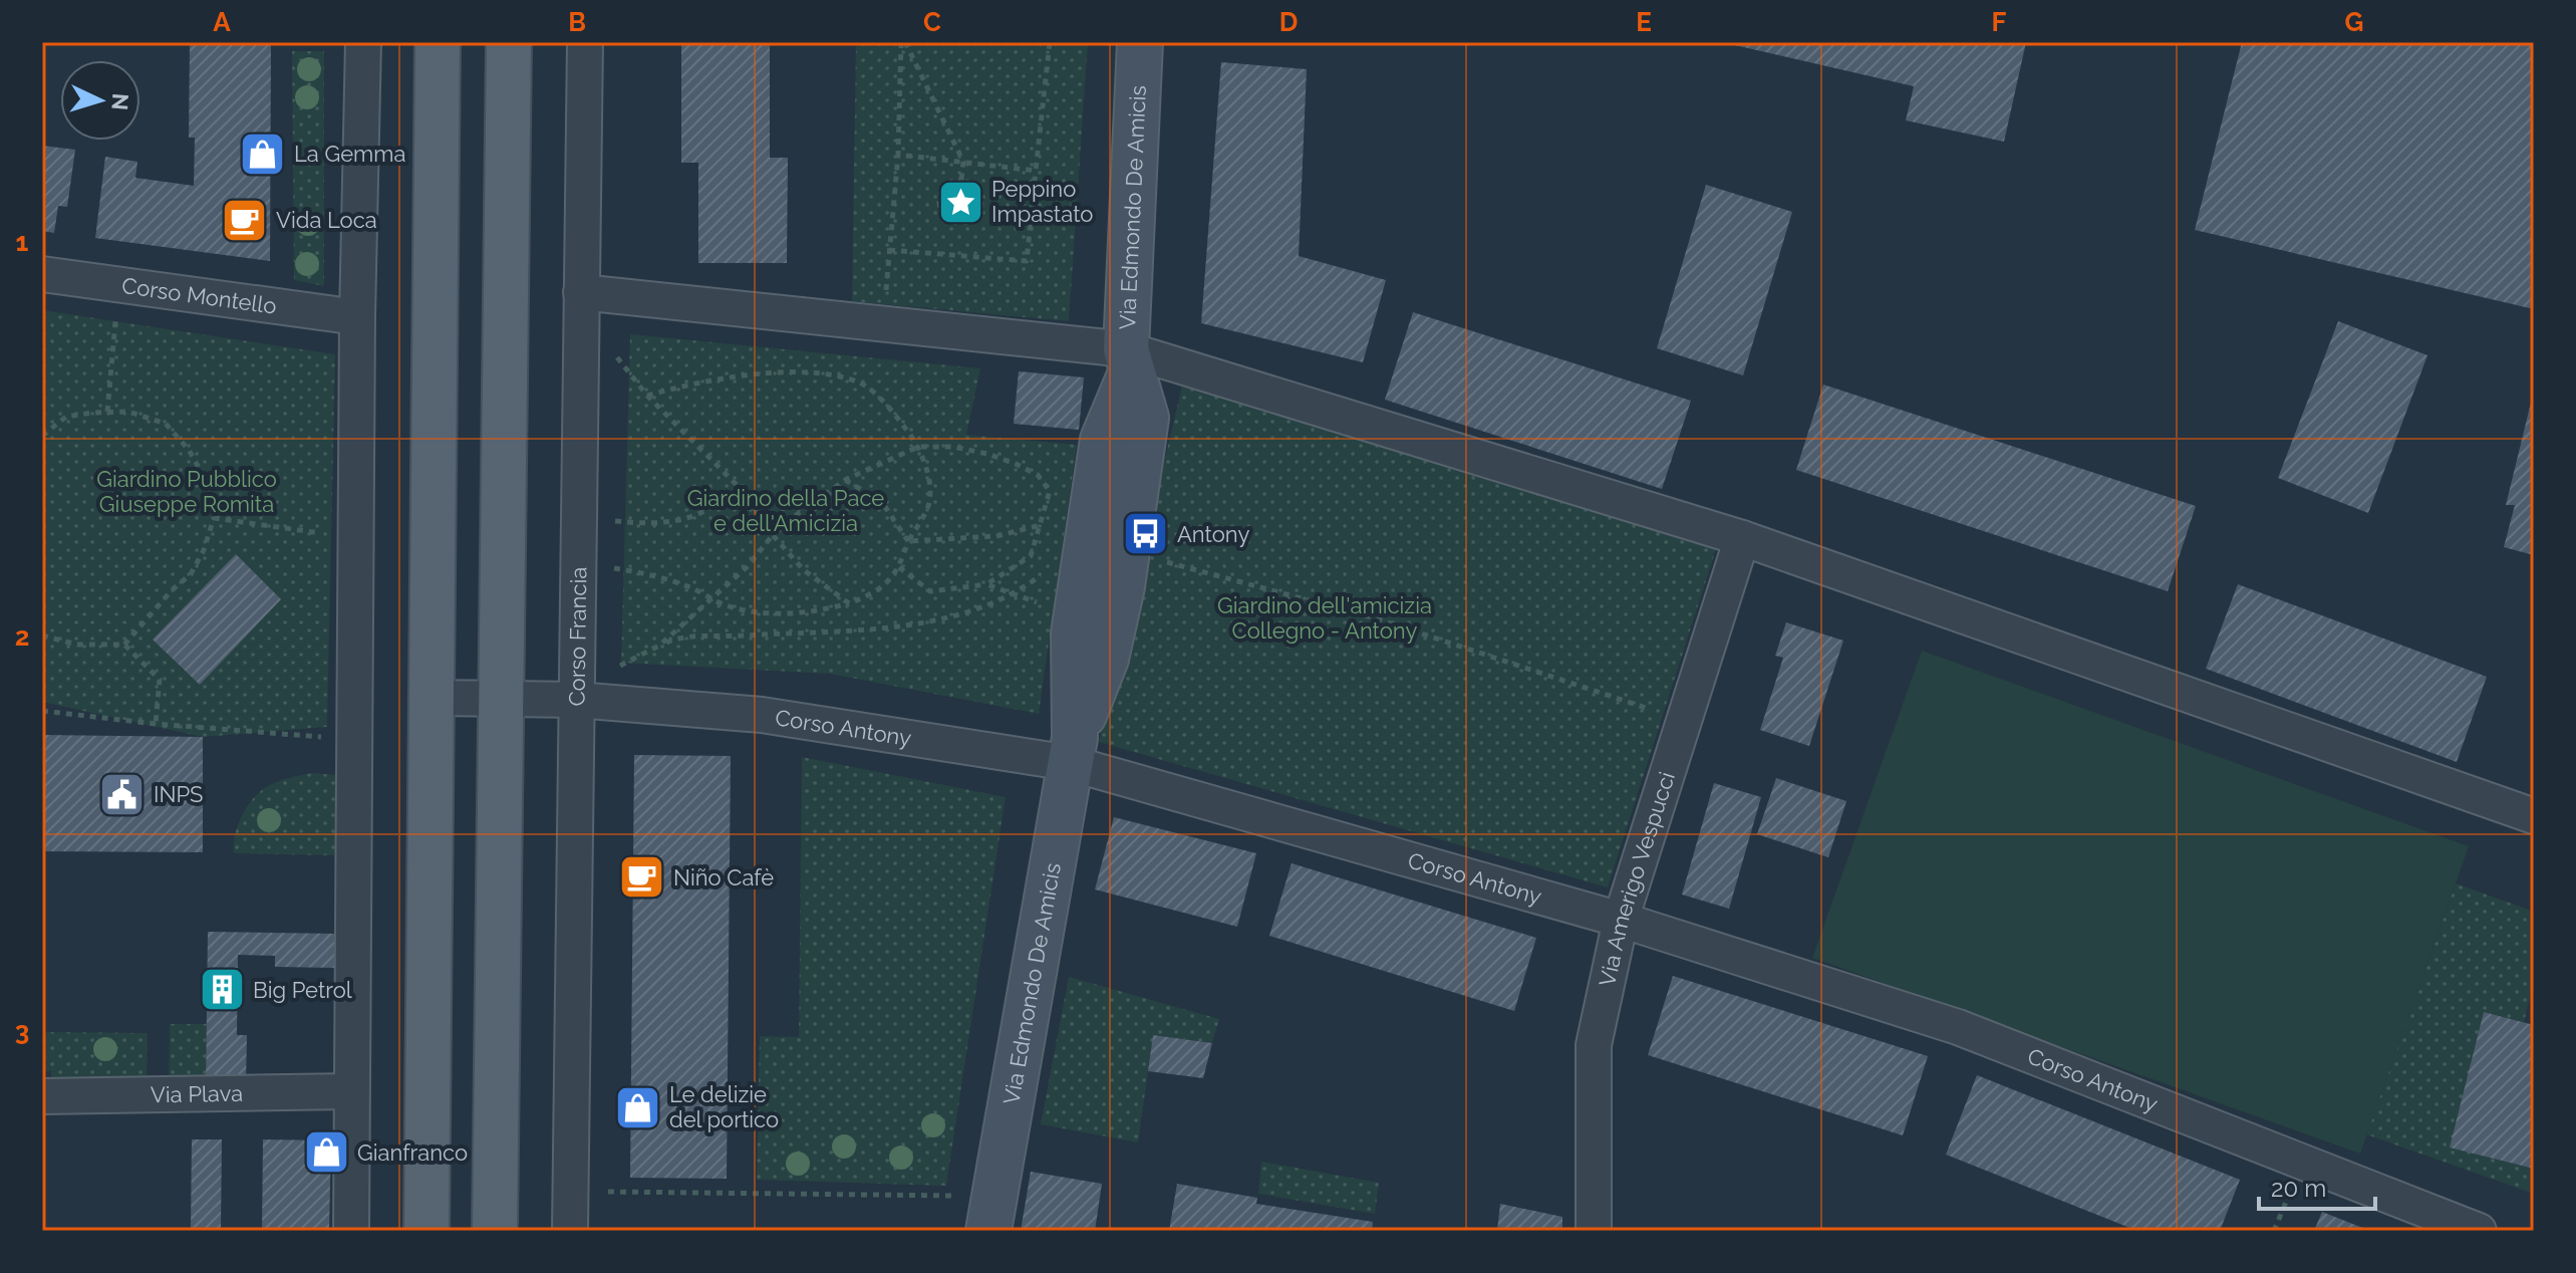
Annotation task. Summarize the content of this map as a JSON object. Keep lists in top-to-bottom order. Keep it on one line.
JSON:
{"streets":{"street":["Via Edmondo De Amicis","Corso Montello","Corso Francia","Corso Antony","Via Amerigo Vespucci","Via Plava"]},"crossings":[["Via Edmondo De Amicis","Corso Antony"],["Corso Francia","Corso Antony"],["Corso Antony","Via Amerigo Vespucci"]],"parks":["Giardino Pubblico Giuseppe Romita","Giardino della Pace e dell'Amicizia","Giardino dell'amicizia Collegno - Antony"],"places":{"shop":["La Gemma","Le delizie del portico","Gianfranco"],"place":["Peppino Impastato"],"cafe":["Vida Loca","Niño Cafè"],"bus stop":["Antony"],"public building":["INPS"],"building":["Big Petrol"]},"scale_bar":"20 m","north":"right","grid":{"columns":["A","B","C","D","E","F","G"],"rows":["1","2","3"]}}
